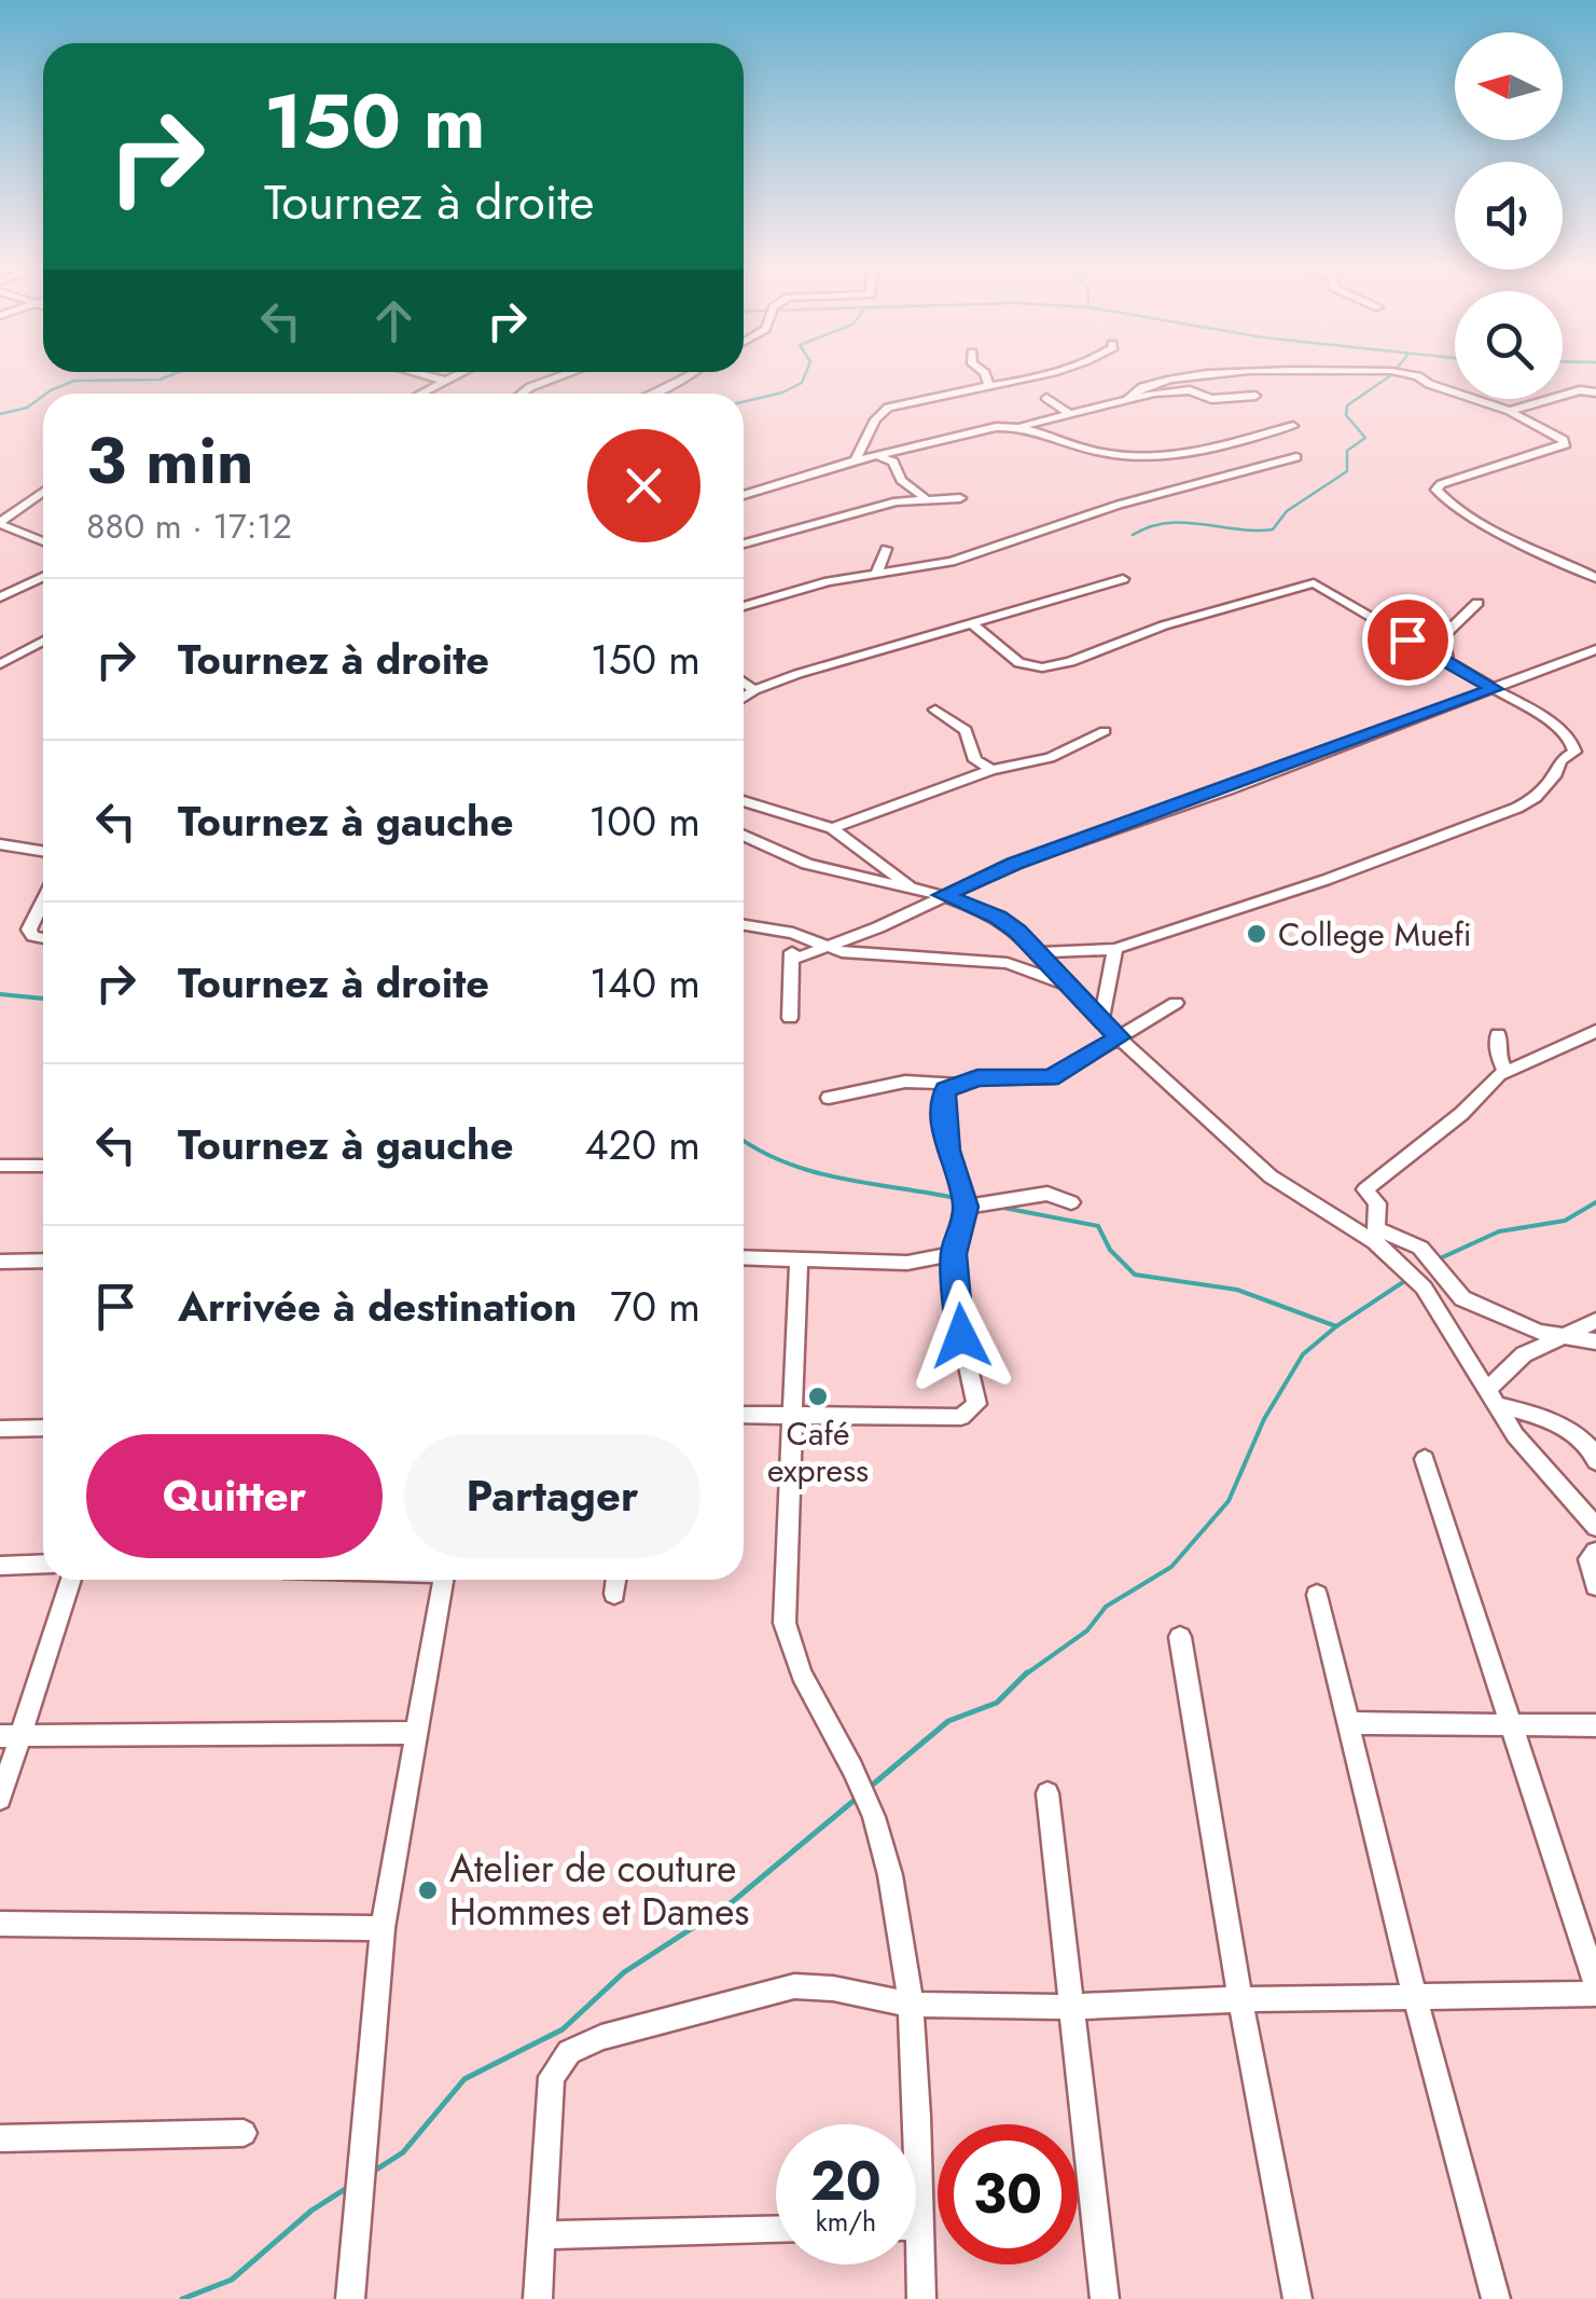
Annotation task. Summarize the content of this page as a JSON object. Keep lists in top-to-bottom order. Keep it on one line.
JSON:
{"places":["College Muefi","Café express","Atelier de couture Hommes et Dames"],"north":"left","page":{"turn":["150 m","Tournez à droite"],"heading":["3 min","880 m · 17:12"],"list":[{"name":"Tournez à droite","value":"150 m"},{"name":"Tournez à gauche","value":"100 m"},{"name":"Tournez à droite","value":"140 m"},{"name":"Tournez à gauche","value":"420 m"},{"name":"Arrivée à destination","value":"70 m"}],"buttons":["Quitter","Partager"],"speed":"20 km/h","limit":"30"}}
